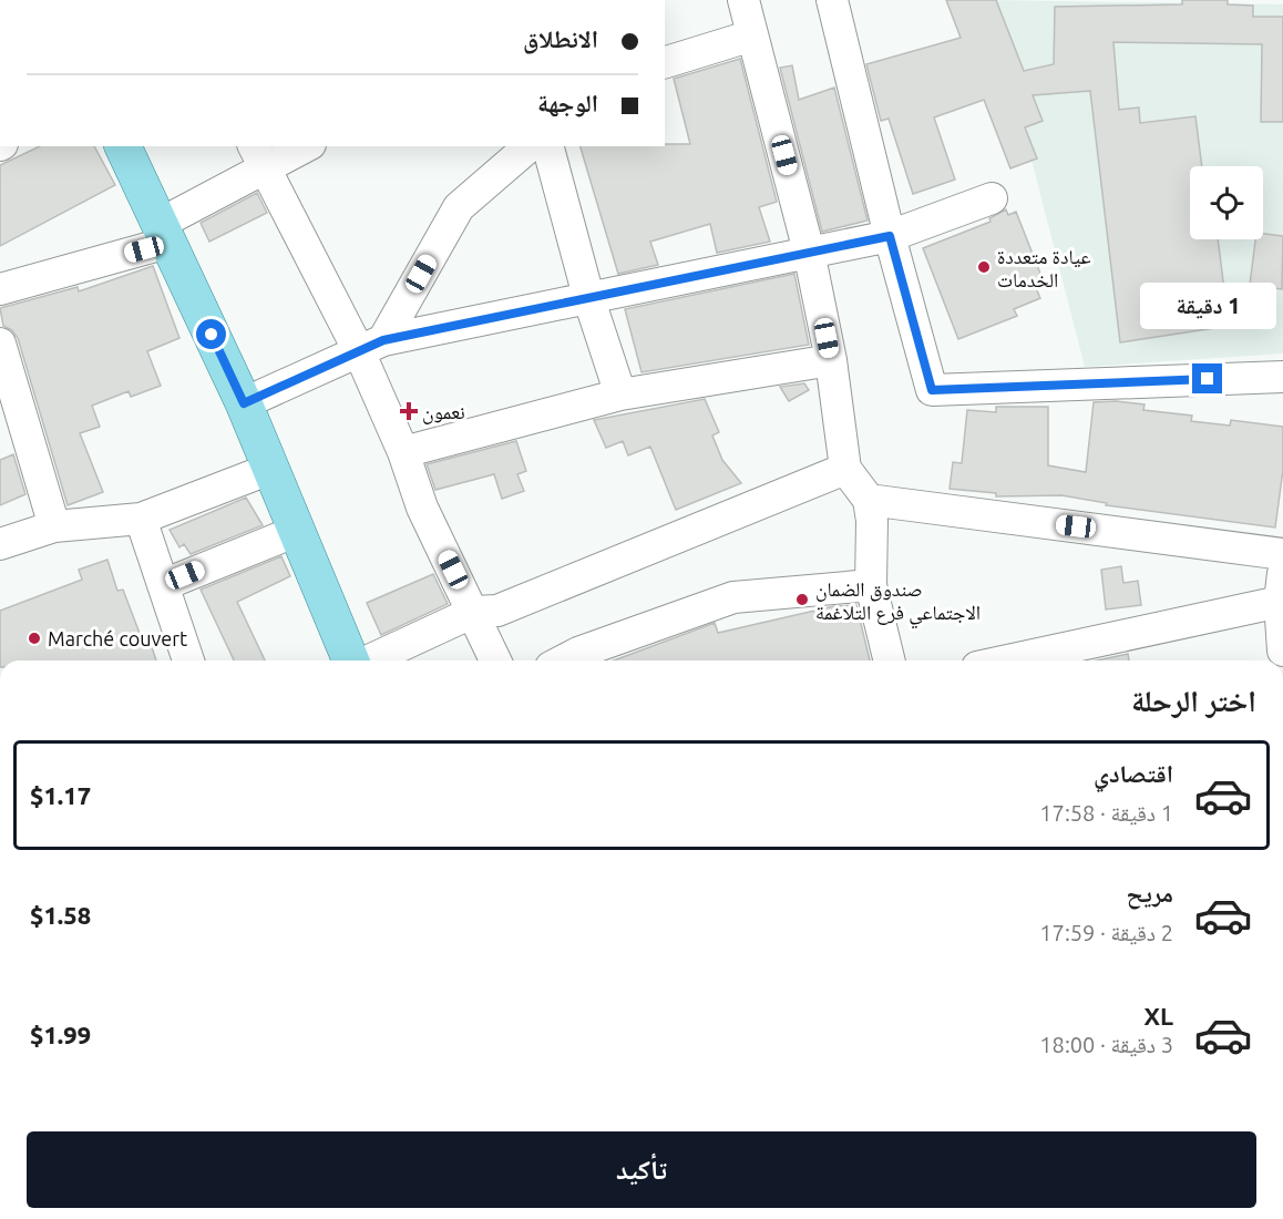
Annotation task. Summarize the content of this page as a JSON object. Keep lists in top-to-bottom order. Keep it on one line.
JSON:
{"places":{"other":["عيادة متعددة الخدمات","صندوق الضمان الاجتماعي فرع التلاغمة","Marché couvert"],"health":["نعمون"]},"page":{"banner":["الانطلاق","الوجهة"],"bubble":"1 دقيقة","heading":"اختر الرحلة","list":[{"name":"اقتصادي","note":"1 دقيقة · 17:58","value":"$1.17"},{"name":"مريح","note":"2 دقيقة · 17:59","value":"$1.58"},{"name":"XL","note":"3 دقيقة · 18:00","value":"$1.99"}],"buttons":"تأكيد"}}
